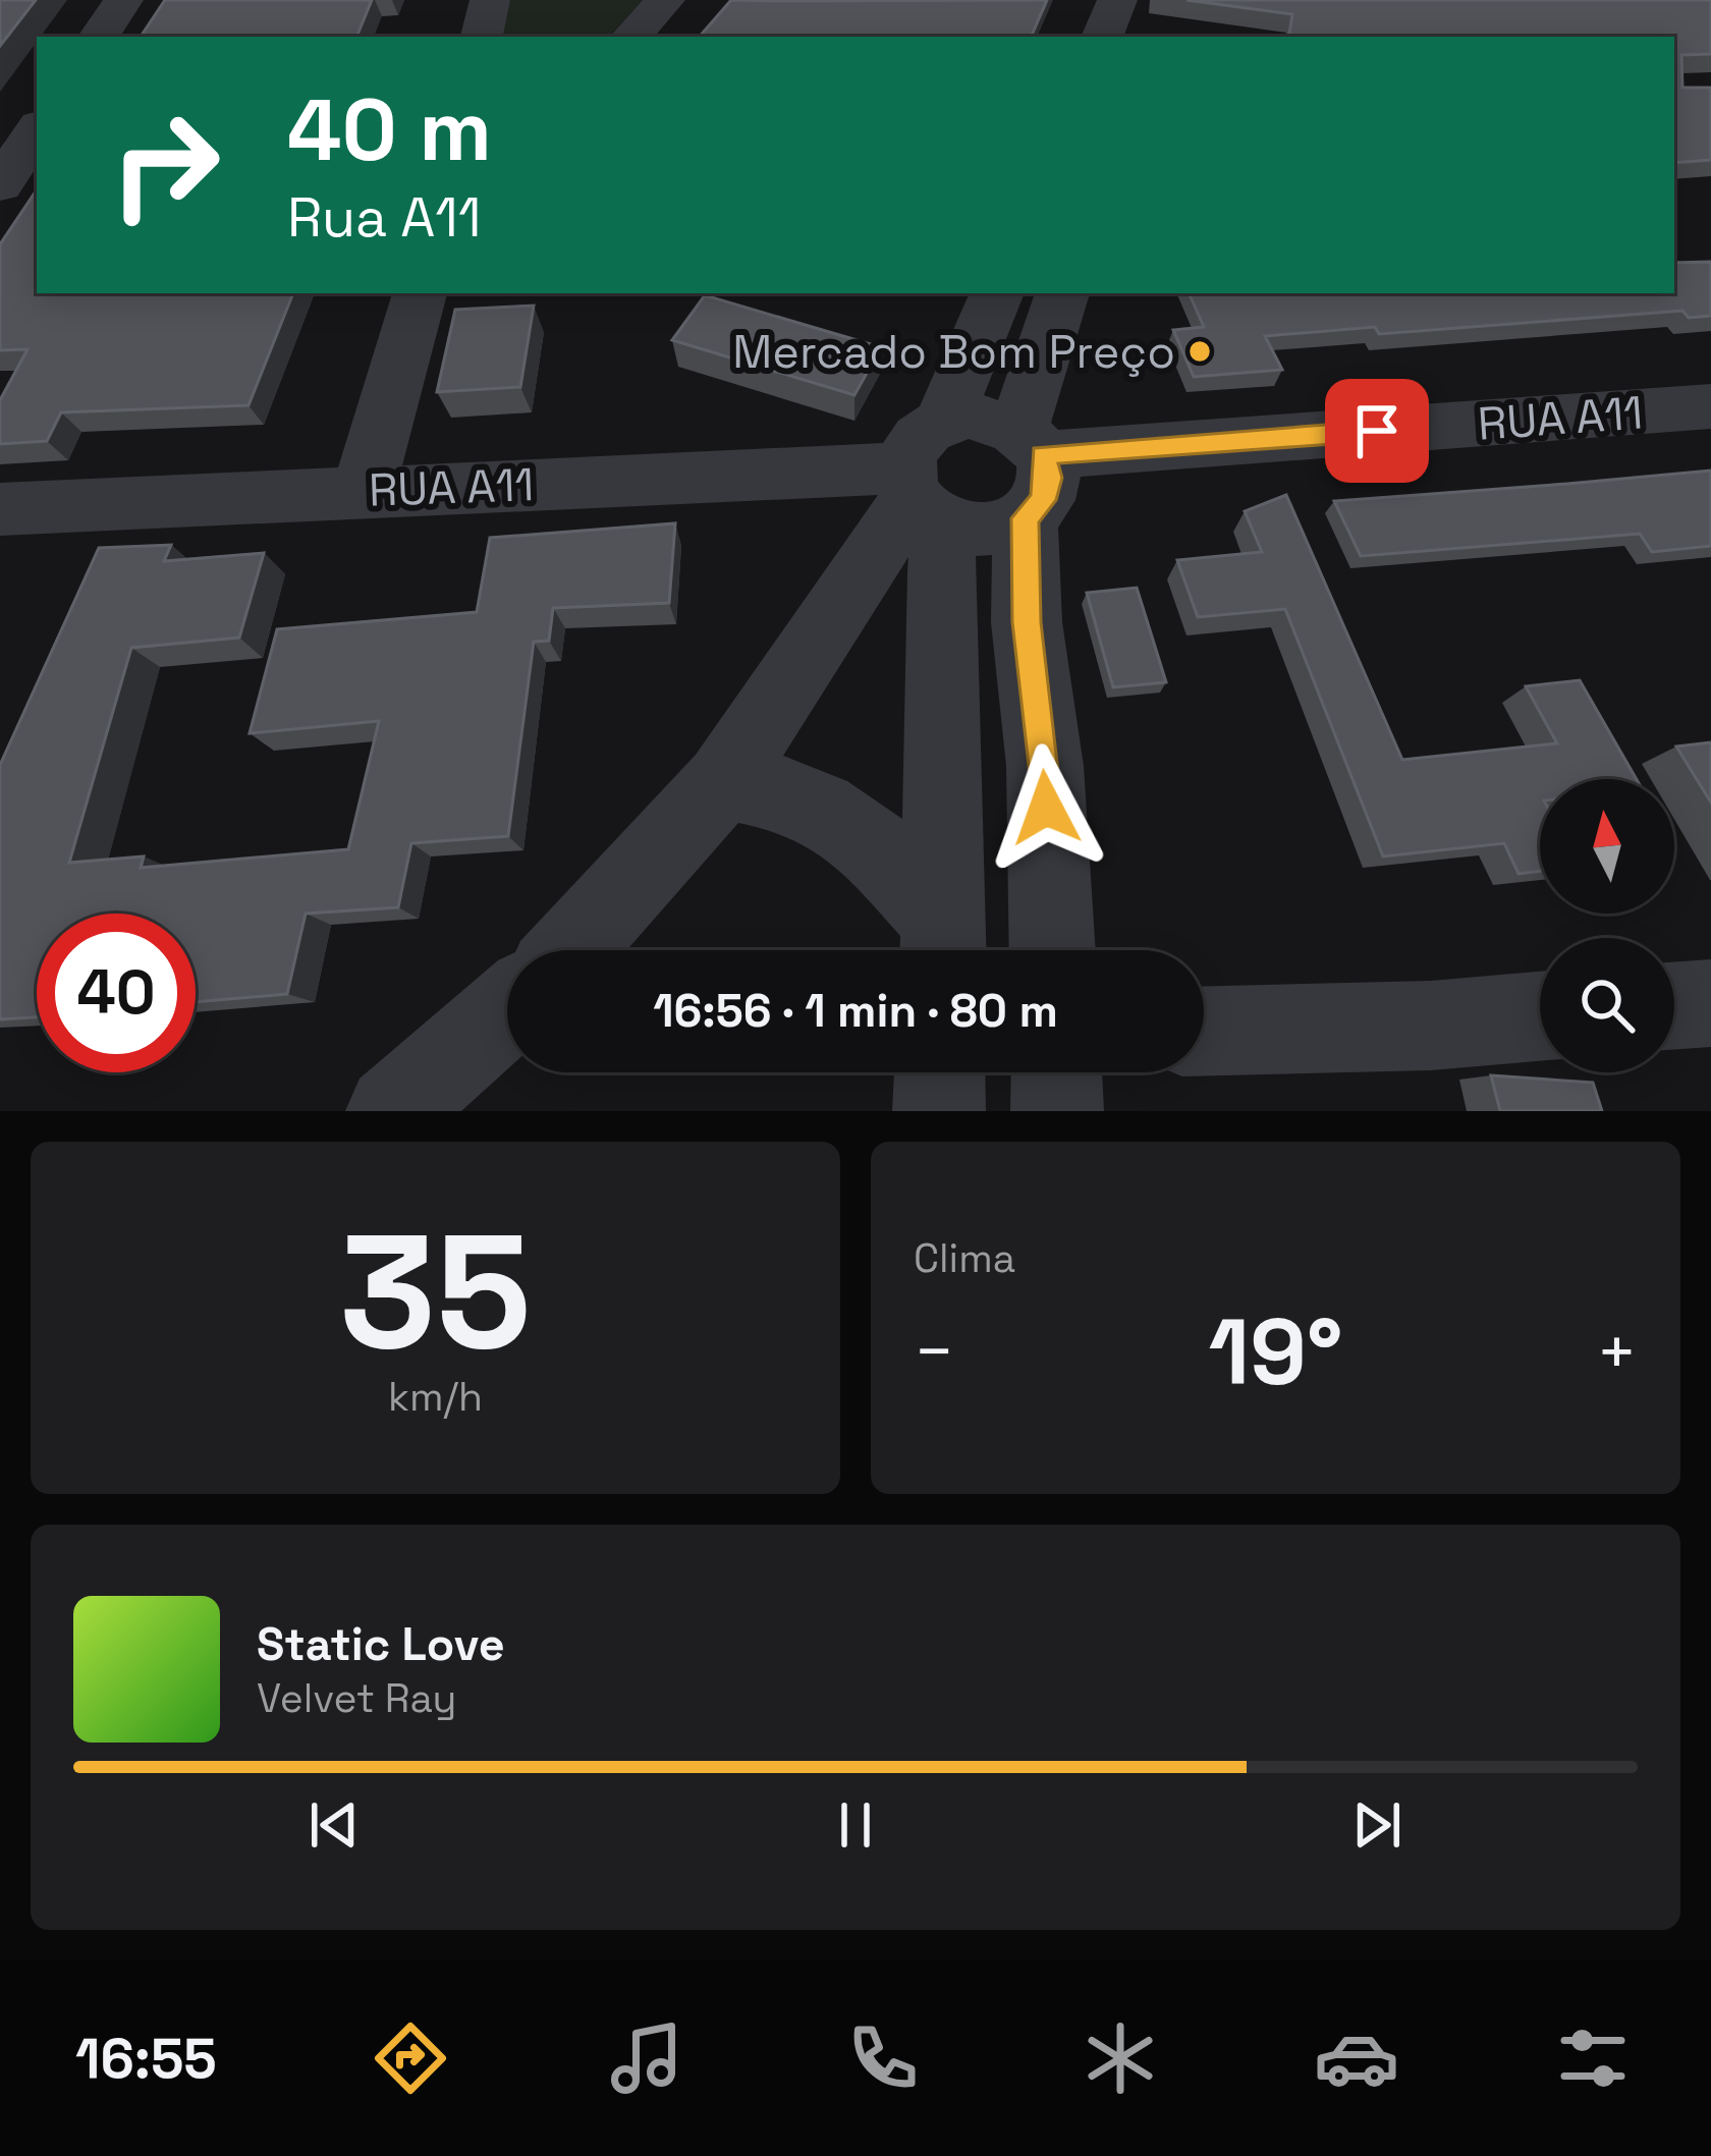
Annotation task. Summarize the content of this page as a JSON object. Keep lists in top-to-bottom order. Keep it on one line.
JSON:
{"streets":{"street":["RUA A11"]},"places":["Mercado Bom Preço"],"north":"top","page":{"turn":["40 m","Rua A11"],"limit":"40","trip":"16:56 · 1 min · 80 m","tile":[["35","km/h"],"Clima"],"heat":["−","19°","+"],"song":["Static Love","Velvet Ray"],"tabs":"16:55"}}
